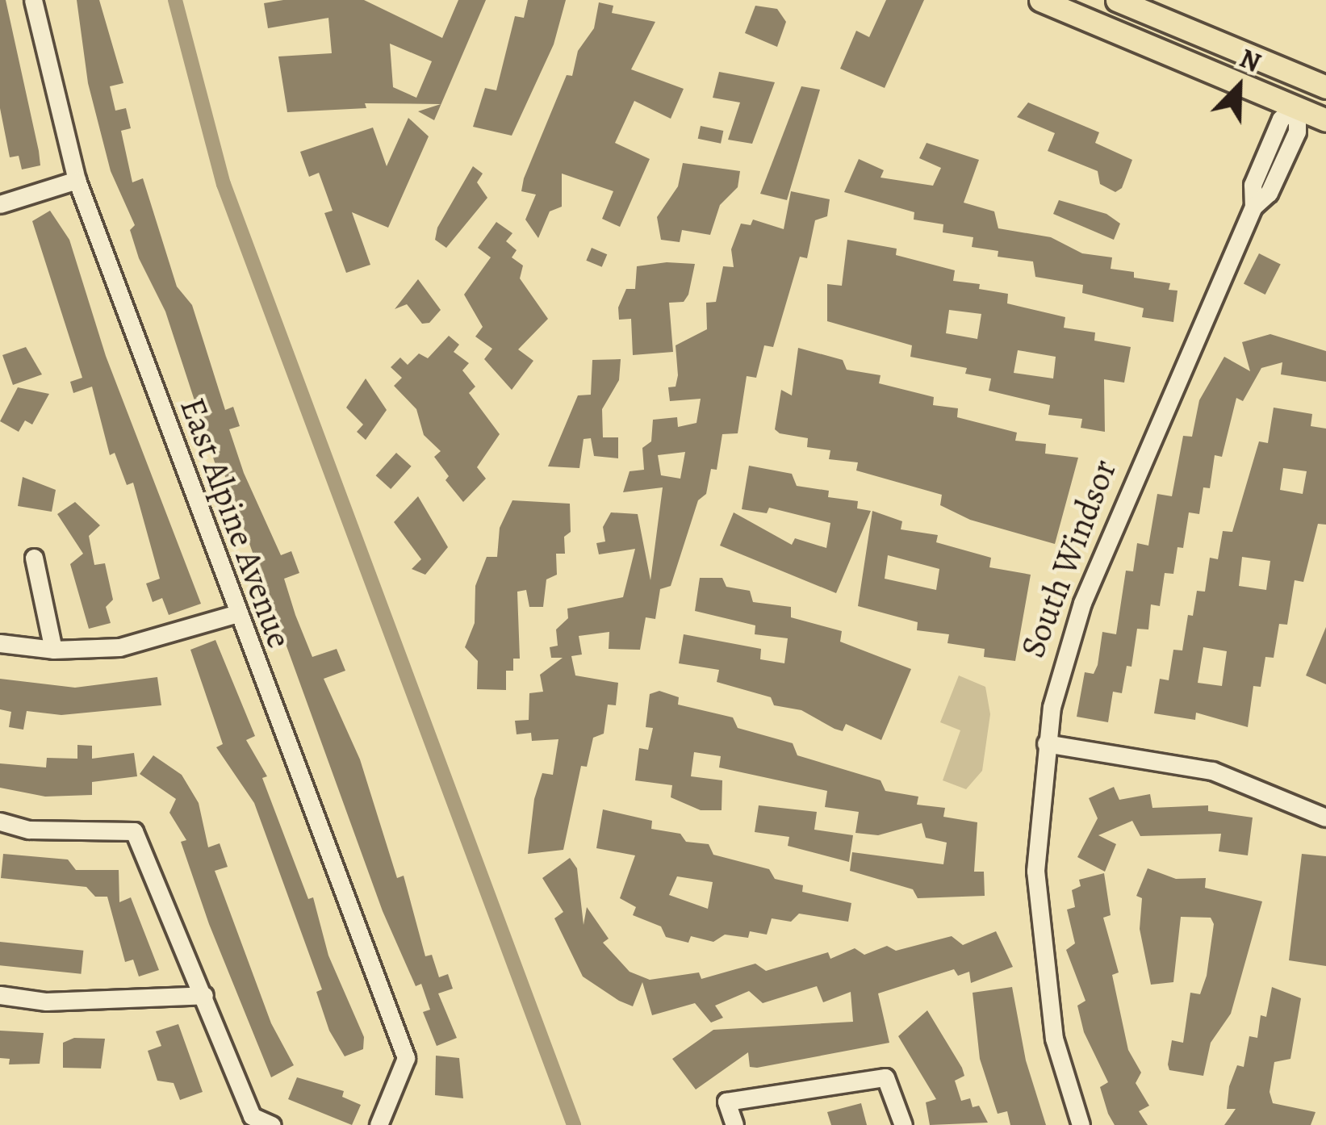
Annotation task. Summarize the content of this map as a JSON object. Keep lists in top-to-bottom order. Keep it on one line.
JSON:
{"streets":{"main road":["South Windsor"],"street":["East Alpine Avenue"]},"north":"top right"}
